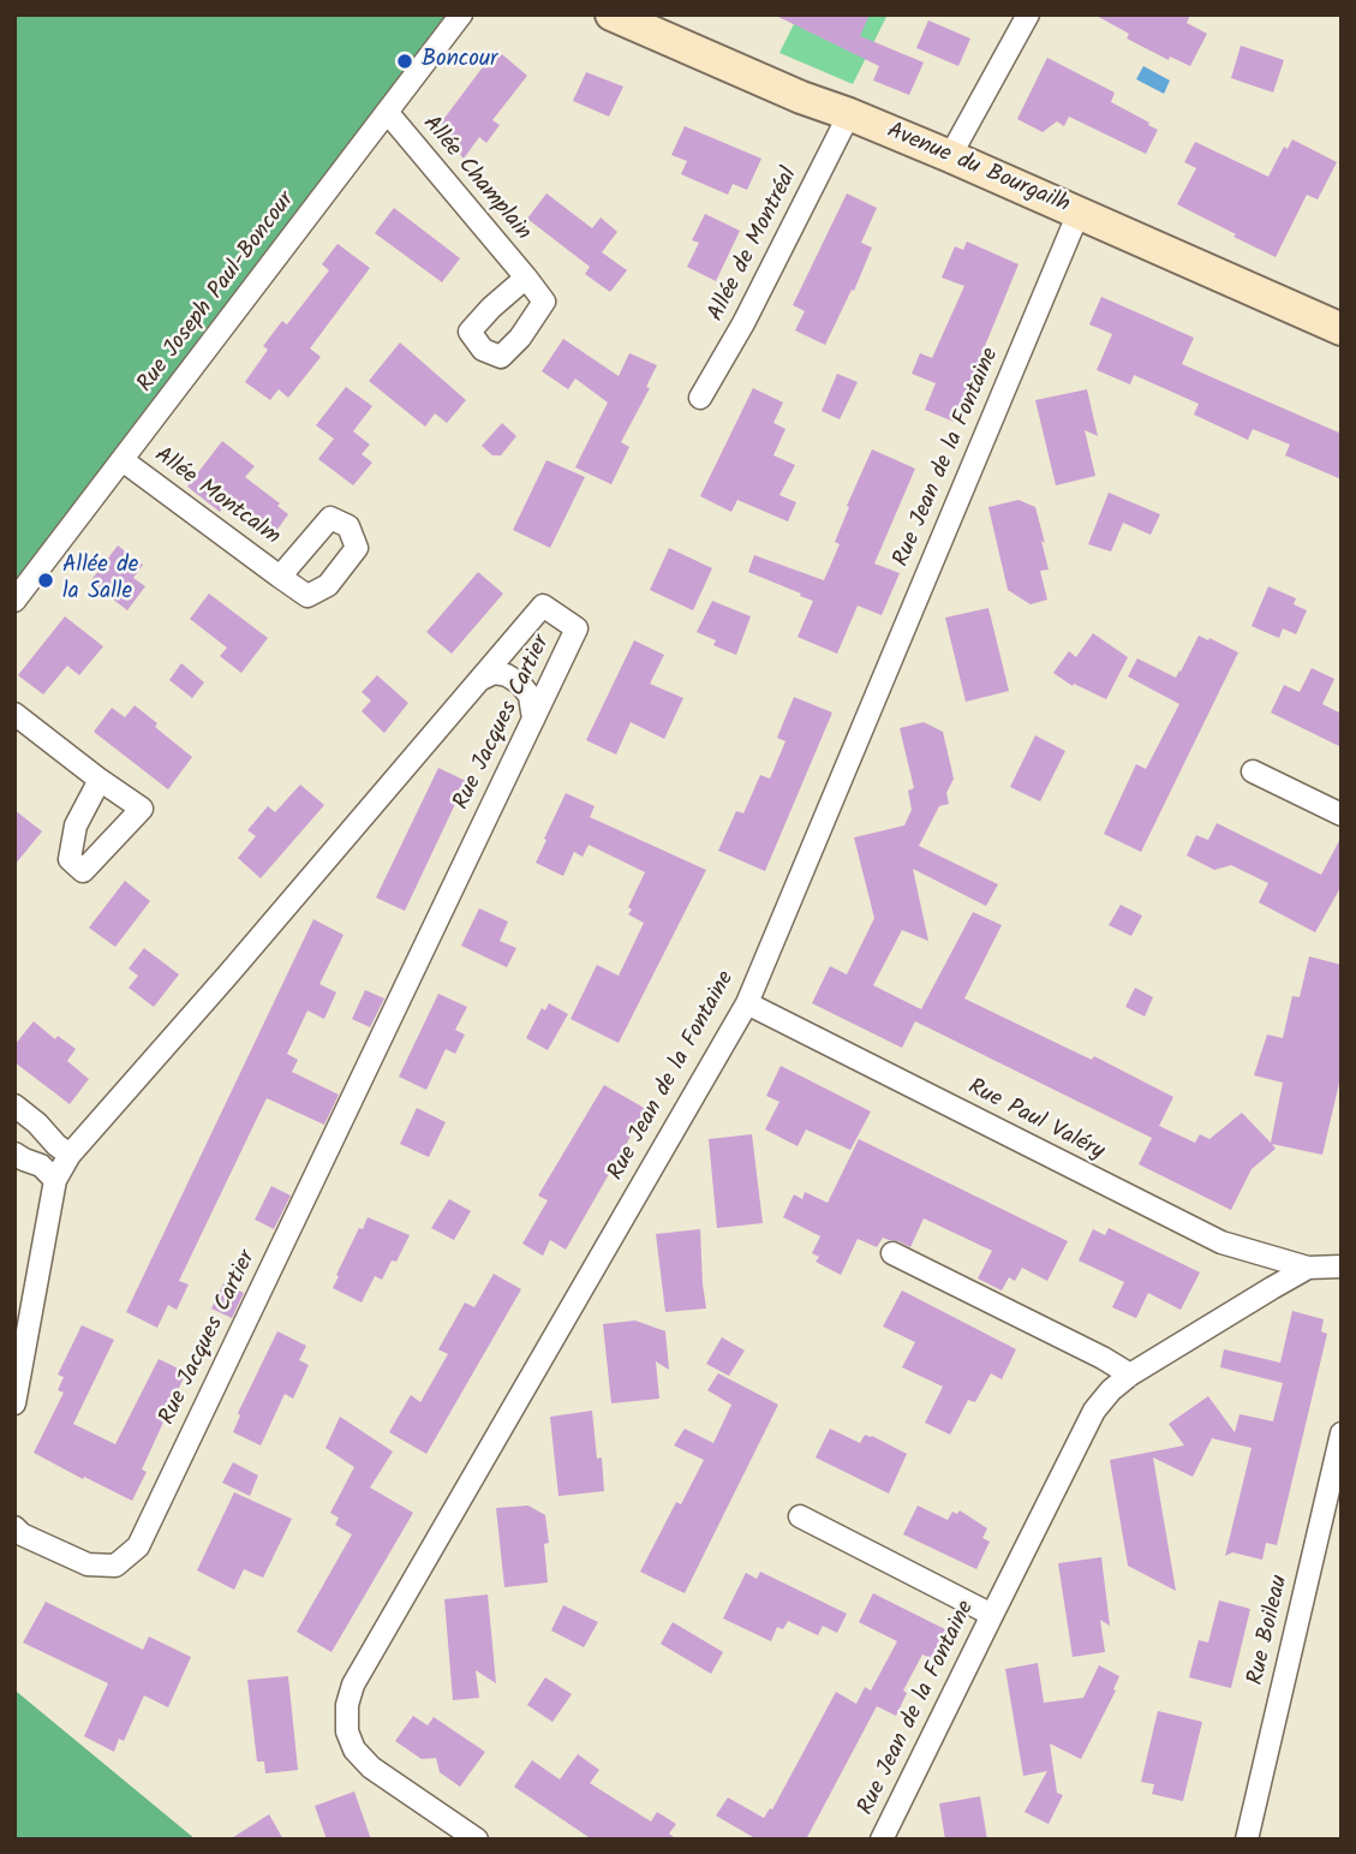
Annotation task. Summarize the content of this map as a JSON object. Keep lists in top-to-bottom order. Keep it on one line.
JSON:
{"streets":{"main road":["Avenue du Bourgailh"],"street":["Allée Champlain","Allée de Montréal","Rue Joseph Paul-Boncour","Rue Jean de la Fontaine","Allée Montcalm","Rue Jacques Cartier","Rue Paul Valéry","Rue Boileau"]},"crossings":[["Avenue du Bourgailh","Allée de Montréal"],["Avenue du Bourgailh","Rue Jean de la Fontaine"],["Allée Champlain","Rue Joseph Paul-Boncour"],["Rue Joseph Paul-Boncour","Allée Montcalm"],["Rue Jean de la Fontaine","Rue Paul Valéry"]],"places":["Boncour","Allée de la Salle"]}
